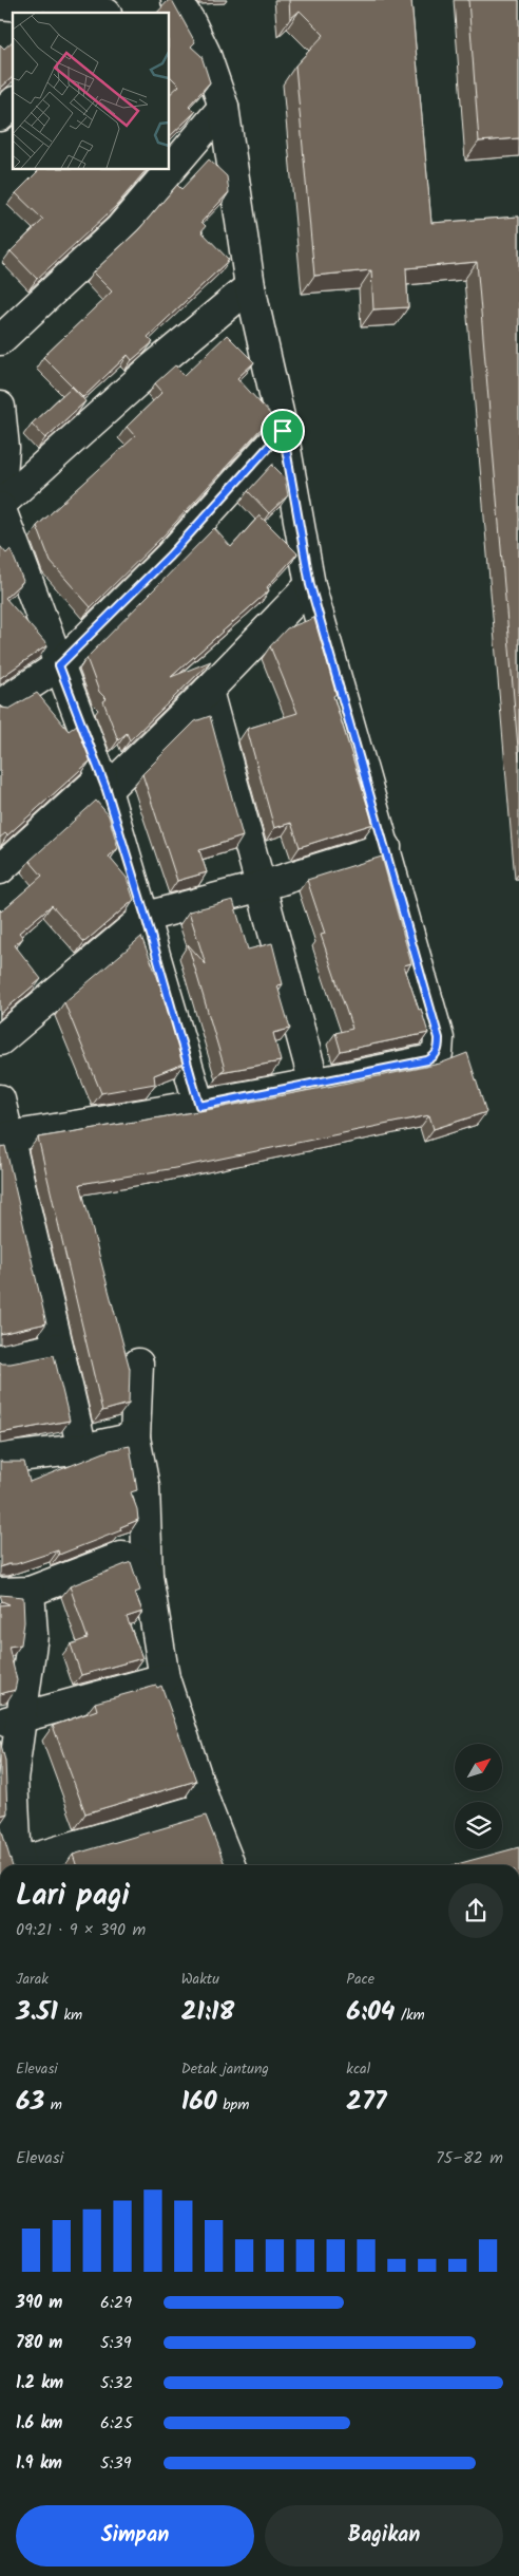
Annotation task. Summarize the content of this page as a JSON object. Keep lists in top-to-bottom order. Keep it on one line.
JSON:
{"north":"top right","page":{"heading":["Lari pagi","09:21 · 9 × 390 m"],"stats":[["Jarak","3.51 km"],["Waktu","21:18"],["Pace","6:04 /km"],["Elevasi","63 m"],["Detak jantung","160 bpm"],["kcal","277"]],"chart":["Elevasi","75–82 m"],"list":[{"name":"390 m","note":"6:29"},{"name":"780 m","note":"5:39"},{"name":"1.2 km","note":"5:32"},{"name":"1.6 km","note":"6:25"},{"name":"1.9 km","note":"5:39"}],"buttons":["Simpan","Bagikan"]}}
